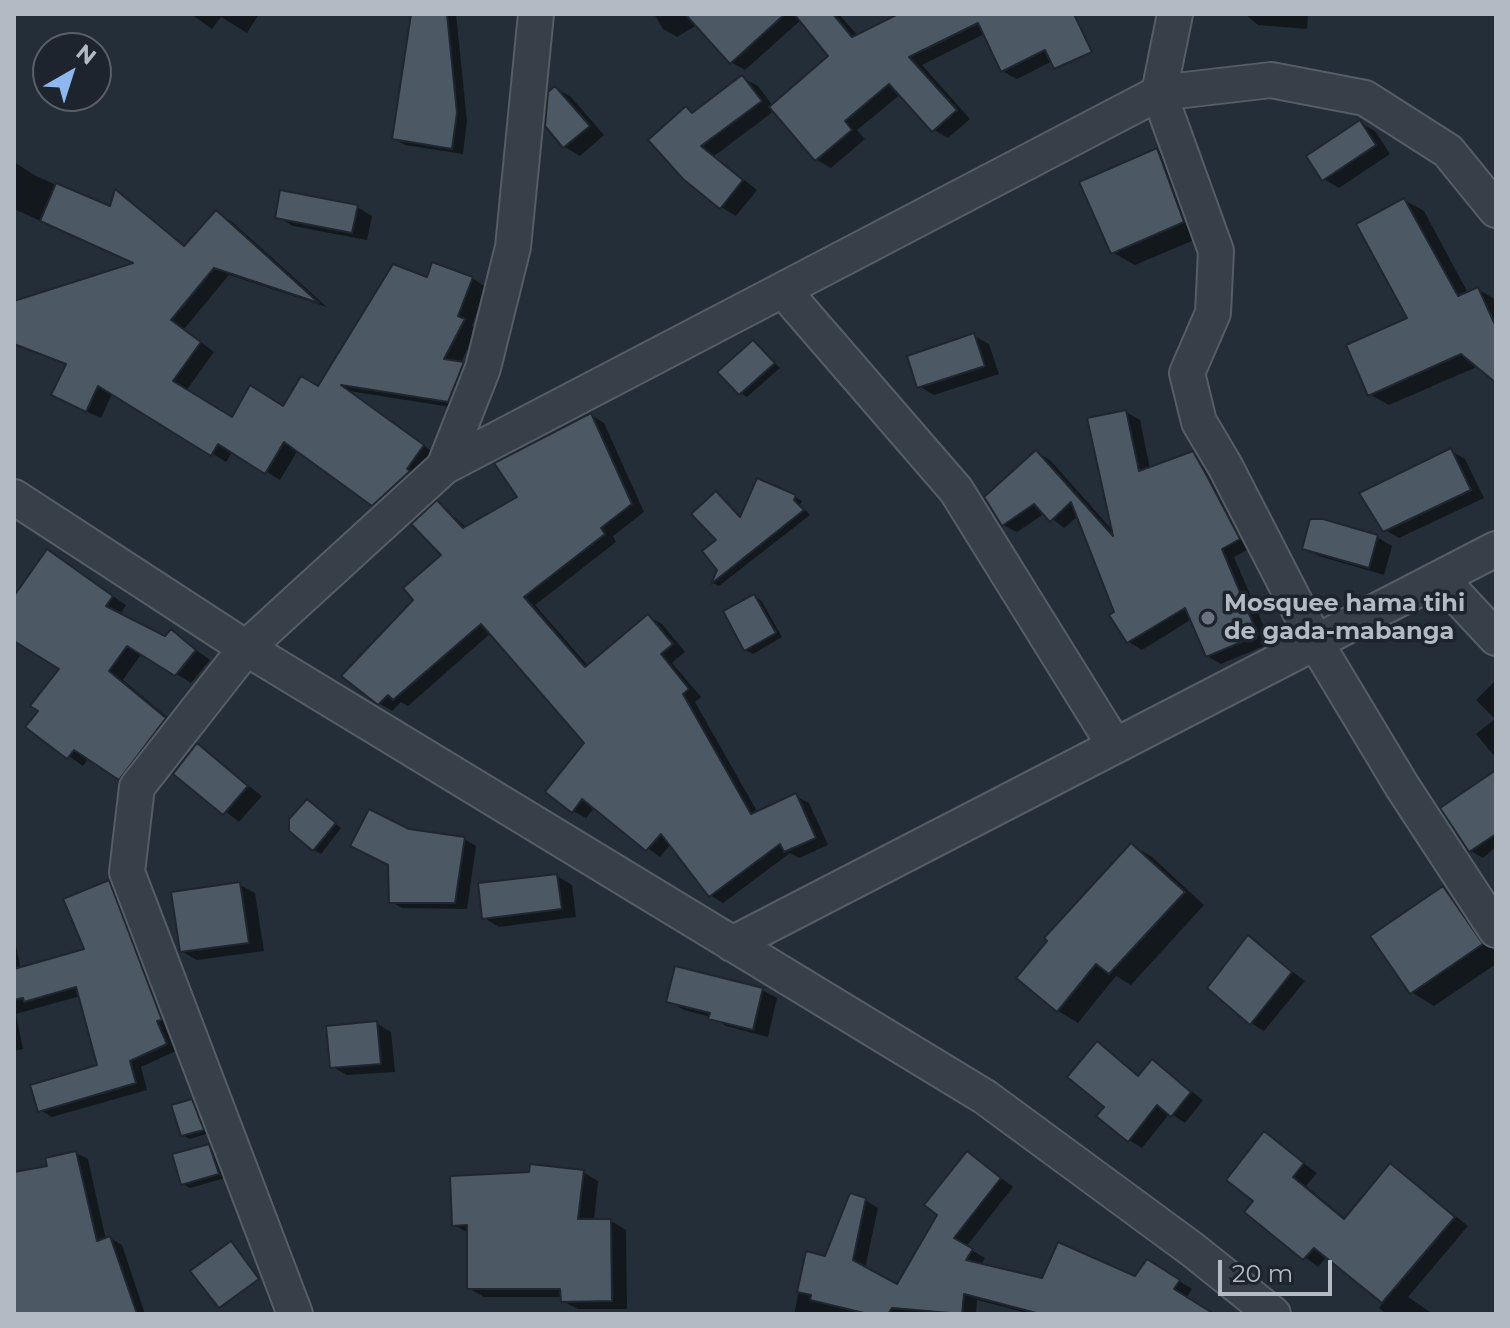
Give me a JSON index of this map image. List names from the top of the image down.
{
  "places": ["Mosquee hama tihi de gada-mabanga"],
  "scale_bar": "20 m",
  "north": "top right"
}
